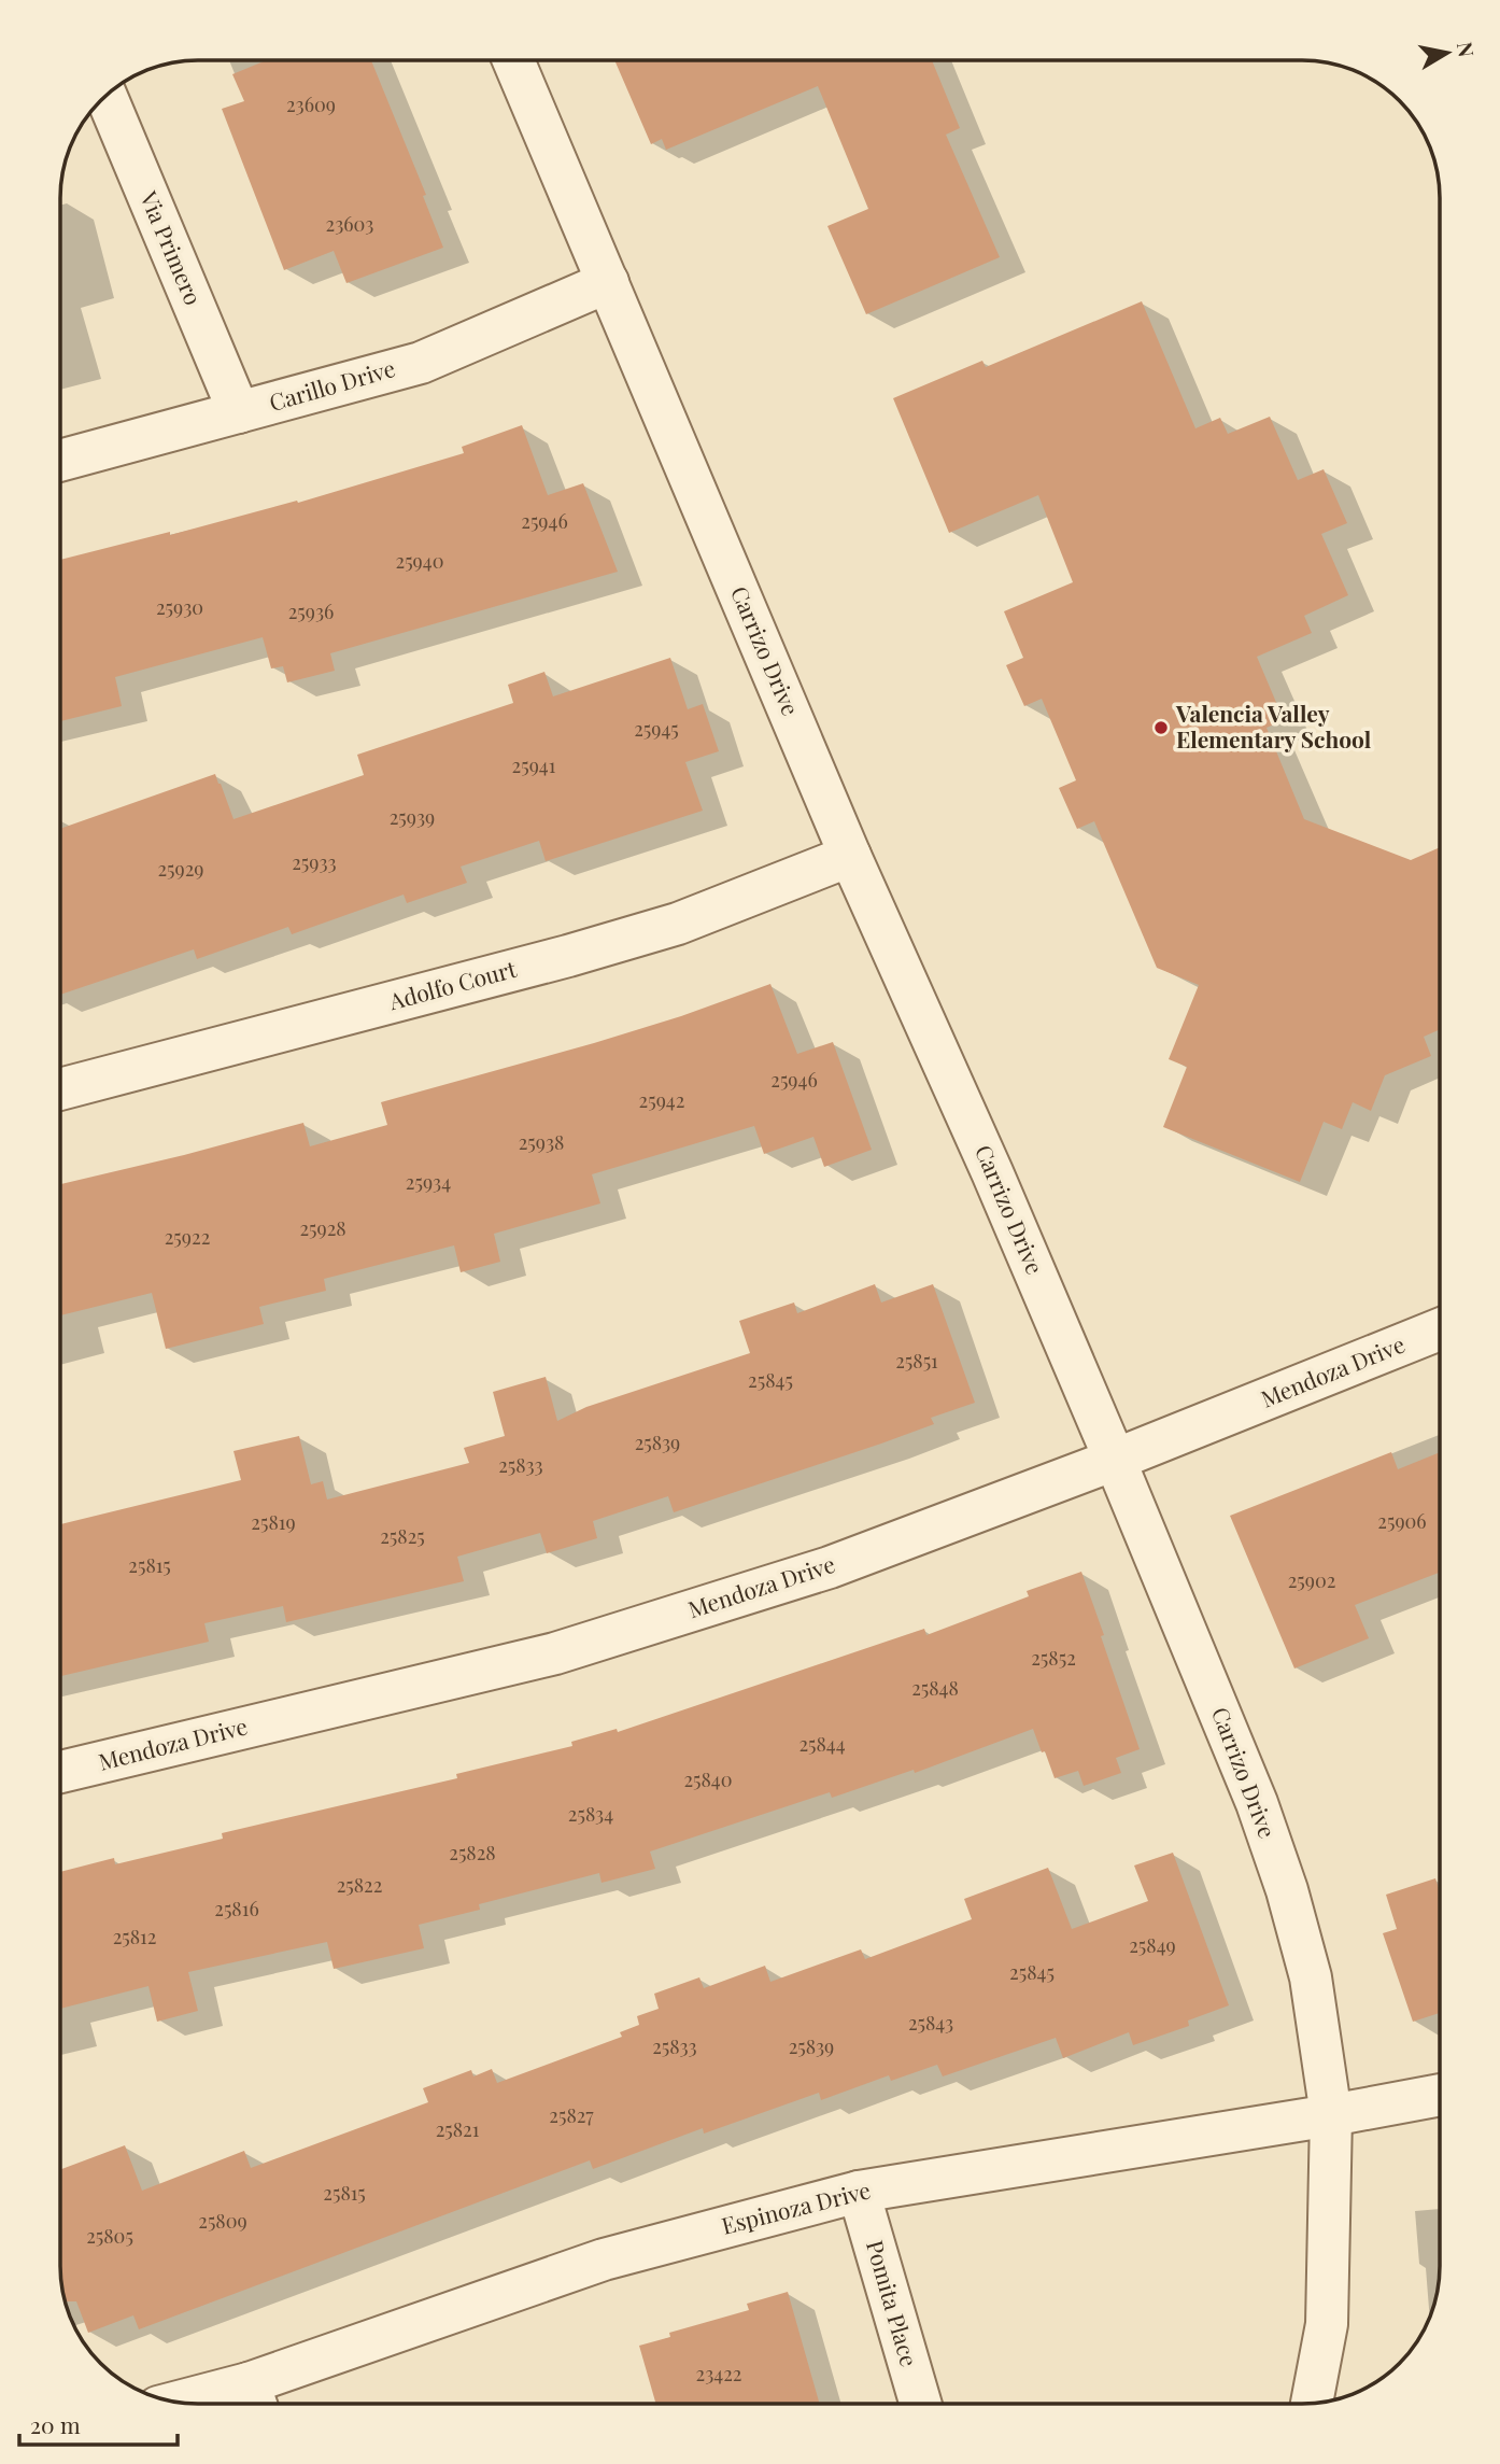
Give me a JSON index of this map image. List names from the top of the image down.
{
  "streets": {
    "street": [
      "Via Primero",
      "Carillo Drive",
      "Carrizo Drive",
      "Adolfo Court",
      "Mendoza Drive",
      "Espinoza Drive",
      "Pomita Place"
    ]
  },
  "crossings": [
    ["Via Primero", "Carillo Drive"],
    ["Carillo Drive", "Carrizo Drive"],
    ["Carrizo Drive", "Adolfo Court"],
    ["Carrizo Drive", "Mendoza Drive"],
    ["Carrizo Drive", "Espinoza Drive"],
    ["Espinoza Drive", "Pomita Place"]
  ],
  "places": ["Valencia Valley Elementary School"],
  "house_numbers": [
    "23609",
    "23603",
    "25946",
    "25940",
    "25930",
    "25936",
    "25945",
    "25941",
    "25939",
    "25933",
    "25929",
    "25946",
    "25942",
    "25938",
    "25934",
    "25928",
    "25922",
    "25851",
    "25845",
    "25839",
    "25833",
    "25906",
    "25819",
    "25825",
    "25815",
    "25902",
    "25852",
    "25848",
    "25844",
    "25840",
    "25834",
    "25828",
    "25822",
    "25816",
    "25812",
    "25849",
    "25845",
    "25843",
    "25833",
    "25839",
    "25827",
    "25821",
    "25815",
    "25809",
    "25805",
    "23422"
  ],
  "scale_bar": "20 m",
  "north": "right"
}
